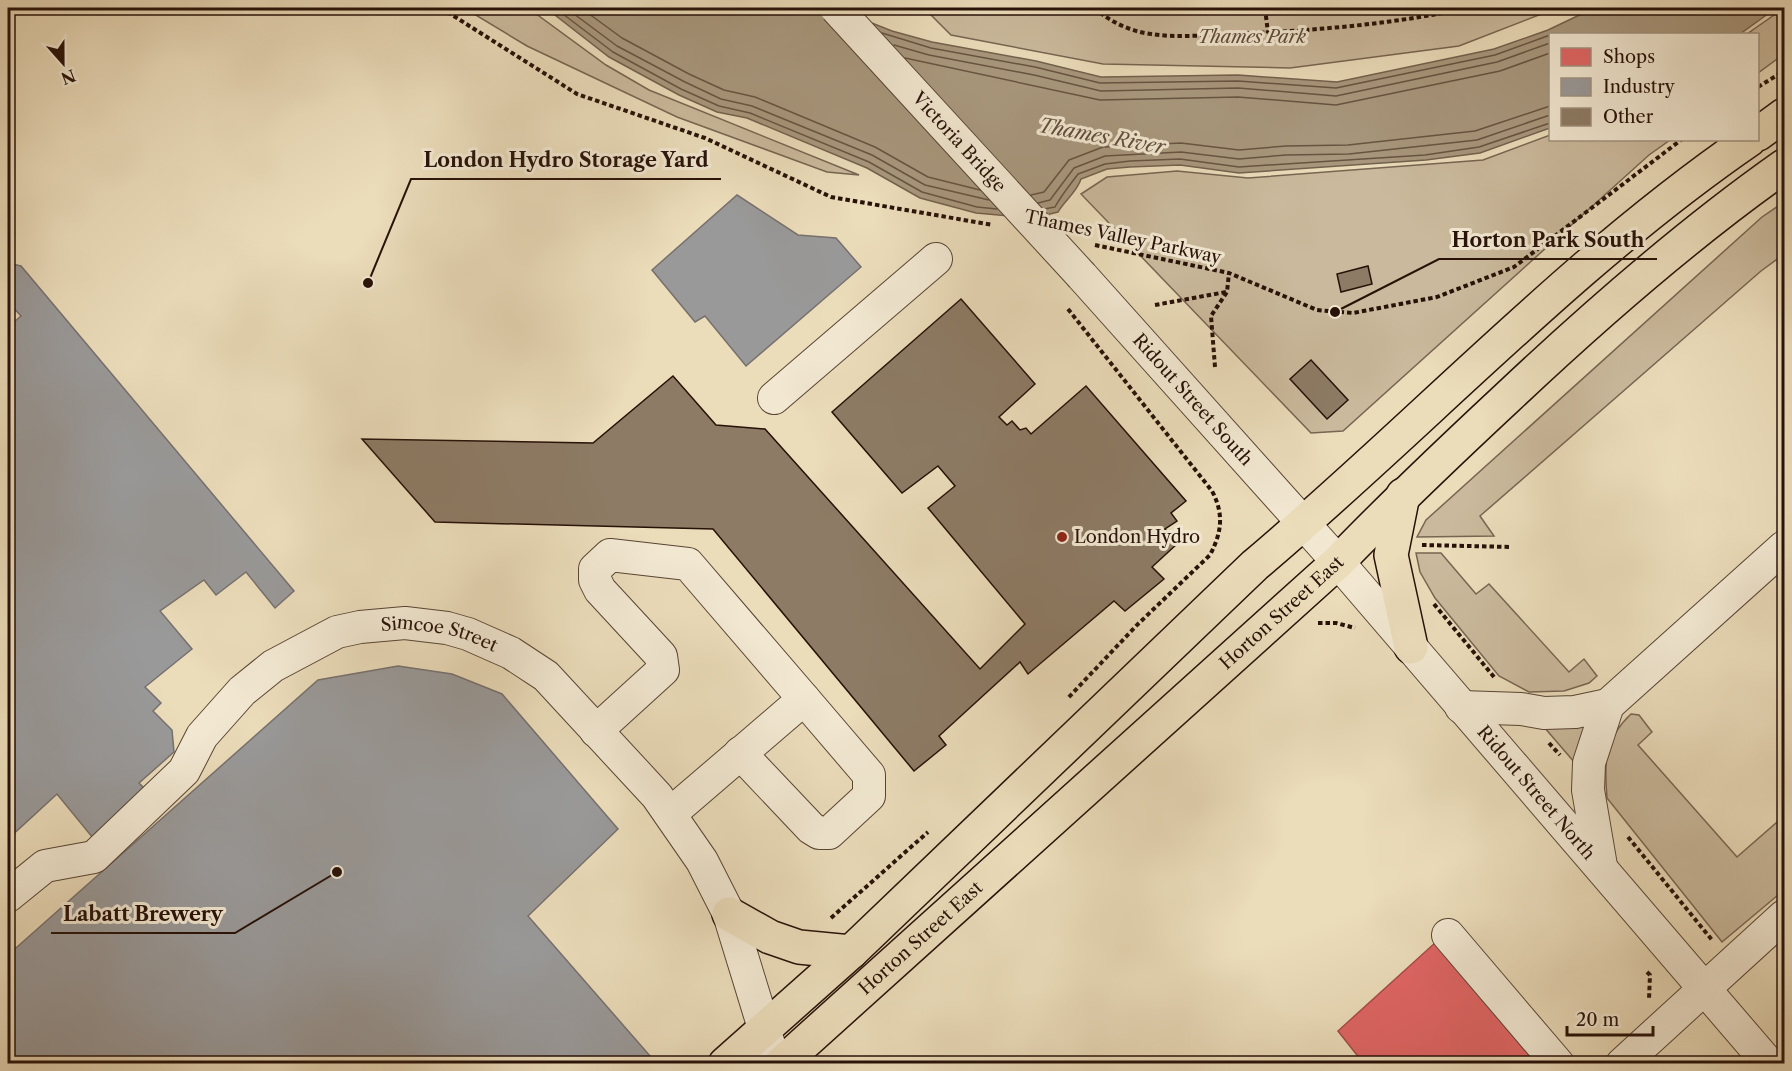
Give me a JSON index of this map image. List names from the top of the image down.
{
  "streets": {
    "main road": ["Horton Street East"],
    "street": [
      "Victoria Bridge",
      "Ridout Street South",
      "Simcoe Street",
      "Ridout Street North"
    ],
    "path": ["Thames Valley Parkway"]
  },
  "crossings": [
    ["Victoria Bridge", "Ridout Street South"],
    ["Ridout Street South", "Horton Street East"],
    ["Ridout Street South", "Ridout Street North"],
    ["Horton Street East", "Simcoe Street"],
    ["Horton Street East", "Ridout Street North"]
  ],
  "water": ["Thames River"],
  "parks": ["Thames Park"],
  "places": [
    "London Hydro Storage Yard",
    "Horton Park South",
    "London Hydro",
    "Labatt Brewery"
  ],
  "legend": ["Shops", "Industry", "Other"],
  "scale_bar": "20 m",
  "north": "bottom"
}
